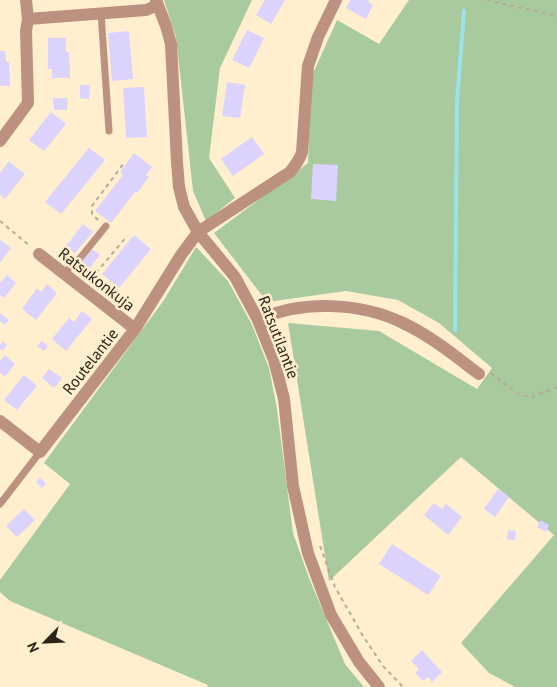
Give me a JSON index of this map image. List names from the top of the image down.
{
  "streets": {
    "street": ["Ratsukonkuja", "Ratsutilantie", "Routelantie"]
  },
  "crossings": [
    ["Ratsukonkuja", "Routelantie"],
    ["Ratsutilantie", "Routelantie"]
  ],
  "north": "bottom left"
}
